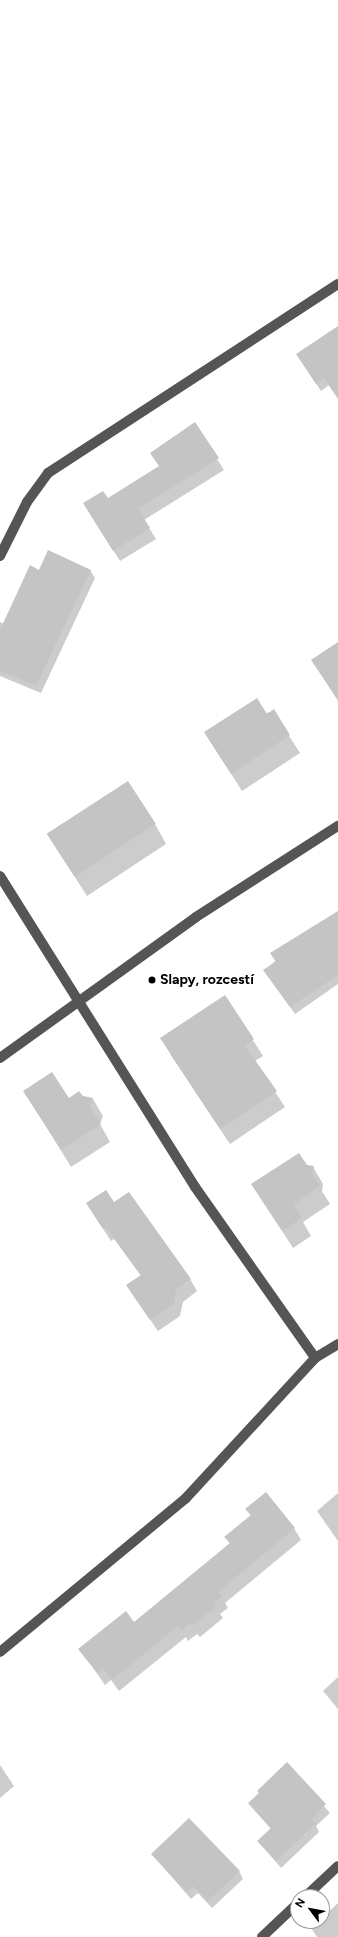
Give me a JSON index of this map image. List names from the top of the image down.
{
  "places": ["Slapy, rozcestí"],
  "north": "top left"
}
